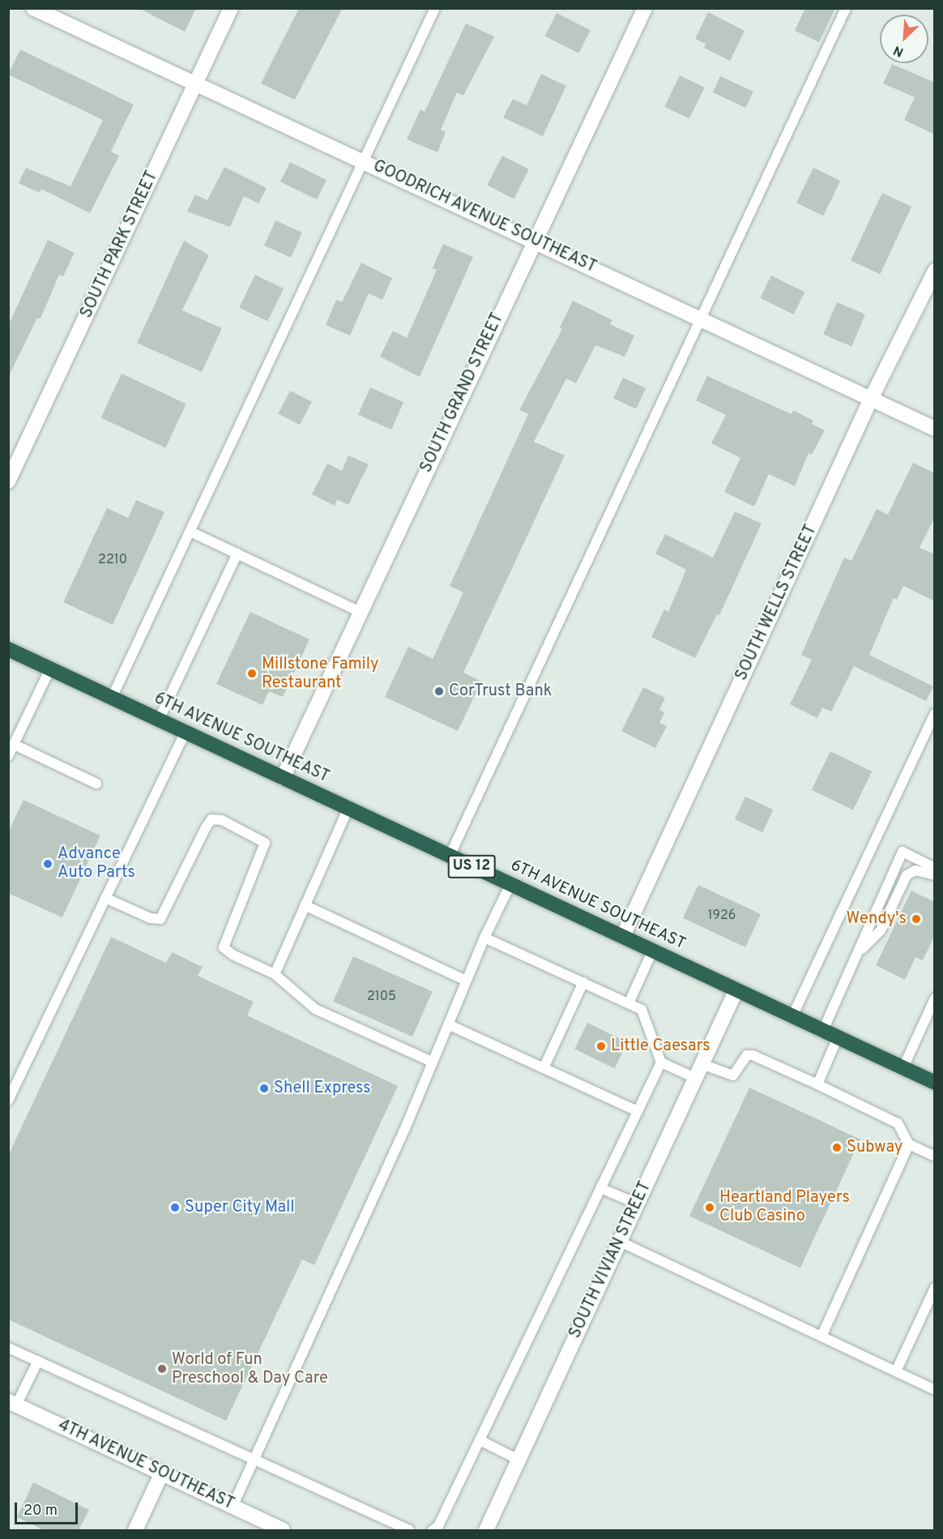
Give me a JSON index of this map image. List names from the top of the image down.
{
  "streets": {
    "highway": ["6TH AVENUE SOUTHEAST", "US 12"],
    "street": [
      "GOODRICH AVENUE SOUTHEAST",
      "SOUTH PARK STREET",
      "SOUTH GRAND STREET",
      "SOUTH WELLS STREET",
      "SOUTH VIVIAN STREET",
      "4TH AVENUE SOUTHEAST"
    ]
  },
  "crossings": [
    ["GOODRICH AVENUE SOUTHEAST", "SOUTH PARK STREET"],
    ["GOODRICH AVENUE SOUTHEAST", "SOUTH GRAND STREET"],
    ["GOODRICH AVENUE SOUTHEAST", "SOUTH WELLS STREET"],
    ["SOUTH GRAND STREET", "6TH AVENUE SOUTHEAST"],
    ["SOUTH WELLS STREET", "6TH AVENUE SOUTHEAST"],
    ["6TH AVENUE SOUTHEAST", "SOUTH VIVIAN STREET"]
  ],
  "places": [
    "Millstone Family Restaurant",
    "CorTrust Bank",
    "Advance Auto Parts",
    "Wendy's",
    "Little Caesars",
    "Shell Express",
    "Subway",
    "Super City Mall",
    "Heartland Players Club Casino",
    "World of Fun Preschool & Day Care"
  ],
  "house_numbers": ["2210", "1926", "2105"],
  "scale_bar": "20 m",
  "north": "bottom left"
}
